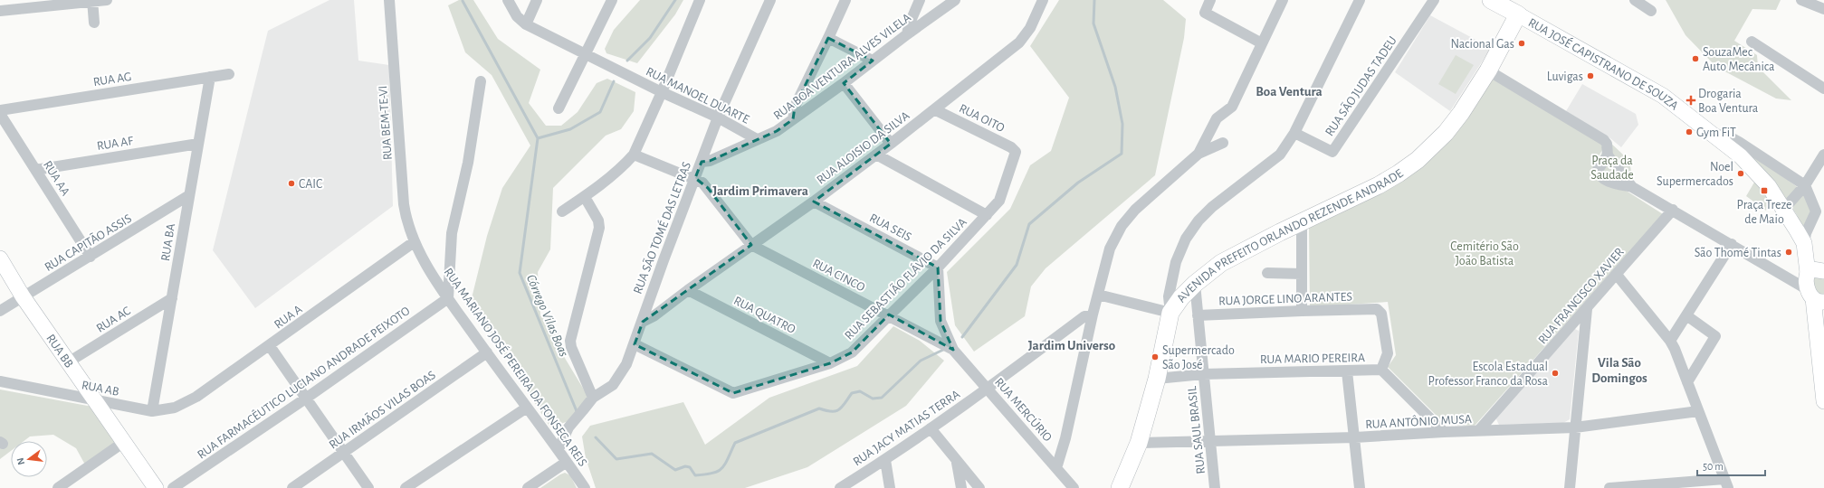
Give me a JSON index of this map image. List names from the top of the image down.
{
  "streets": {
    "main road": ["RUA JOSÉ CAPISTRANO DE SOUZA", "AVENIDA PREFEITO ORLANDO REZENDE ANDRADE"],
    "street": [
      "RUA BOA VENTURA ALVES VILELA",
      "RUA AG",
      "RUA SÃO JUDAS TADEU",
      "RUA MANOEL DUARTE",
      "RUA OITO",
      "RUA BEM-TE-VI",
      "RUA AF",
      "RUA ALOISIO DA SILVA",
      "RUA AA",
      "RUA SEIS",
      "RUA SÃO TOMÉ DAS LETRAS",
      "RUA CAPITÃO ASSIS",
      "RUA BA",
      "RUA CINCO",
      "RUA SEBASTIÃO FLÁVIO DA SILVA",
      "RUA FRANCISCO XAVIER",
      "RUA JORGE LINO ARANTES",
      "RUA QUATRO",
      "RUA A",
      "RUA AC",
      "RUA BB",
      "RUA MARIO PEREIRA",
      "RUA MARIANO JOSÉ PEREIRA DA FONSECA REIS",
      "RUA FARMACÊUTICO LUCIANO ANDRADE PEIXOTO",
      "RUA AB",
      "RUA IRMÃOS VILAS BOAS",
      "RUA MERCÚRIO",
      "RUA ANTÔNIO MUSA",
      "RUA JACY MATIAS TERRA",
      "RUA SAUL BRASIL"
    ]
  },
  "crossings": [
    ["RUA JOSÉ CAPISTRANO DE SOUZA", "AVENIDA PREFEITO ORLANDO REZENDE ANDRADE"],
    ["RUA BOA VENTURA ALVES VILELA", "RUA MANOEL DUARTE"],
    ["RUA BOA VENTURA ALVES VILELA", "RUA SÃO TOMÉ DAS LETRAS"],
    ["RUA AG", "RUA BA"],
    ["RUA MANOEL DUARTE", "RUA SÃO TOMÉ DAS LETRAS"],
    ["RUA OITO", "RUA ALOISIO DA SILVA"],
    ["RUA OITO", "RUA SEBASTIÃO FLÁVIO DA SILVA"],
    ["RUA BEM-TE-VI", "RUA A"],
    ["RUA BEM-TE-VI", "RUA MARIANO JOSÉ PEREIRA DA FONSECA REIS"],
    ["RUA AF", "RUA AA"],
    ["RUA AF", "RUA BA"],
    ["RUA ALOISIO DA SILVA", "RUA SEIS"],
    ["RUA ALOISIO DA SILVA", "RUA SÃO TOMÉ DAS LETRAS"],
    ["RUA ALOISIO DA SILVA", "RUA CINCO"],
    ["RUA ALOISIO DA SILVA", "RUA QUATRO"],
    ["RUA AA", "RUA CAPITÃO ASSIS"],
    ["RUA SEIS", "RUA SEBASTIÃO FLÁVIO DA SILVA"],
    ["RUA SÃO TOMÉ DAS LETRAS", "RUA SEBASTIÃO FLÁVIO DA SILVA"],
    ["RUA SÃO TOMÉ DAS LETRAS", "RUA MARIANO JOSÉ PEREIRA DA FONSECA REIS"],
    ["AVENIDA PREFEITO ORLANDO REZENDE ANDRADE", "RUA MARIO PEREIRA"],
    ["AVENIDA PREFEITO ORLANDO REZENDE ANDRADE", "RUA ANTÔNIO MUSA"],
    ["AVENIDA PREFEITO ORLANDO REZENDE ANDRADE", "RUA SAUL BRASIL"],
    ["RUA CAPITÃO ASSIS", "RUA BA"],
    ["RUA CAPITÃO ASSIS", "RUA BB"],
    ["RUA BA", "RUA AC"],
    ["RUA BA", "RUA AB"],
    ["RUA CINCO", "RUA SEBASTIÃO FLÁVIO DA SILVA"],
    ["RUA CINCO", "RUA MERCÚRIO"],
    ["RUA SEBASTIÃO FLÁVIO DA SILVA", "RUA QUATRO"],
    ["RUA FRANCISCO XAVIER", "RUA ANTÔNIO MUSA"],
    ["RUA JORGE LINO ARANTES", "RUA MARIO PEREIRA"],
    ["RUA JORGE LINO ARANTES", "RUA SAUL BRASIL"],
    ["RUA A", "RUA MARIANO JOSÉ PEREIRA DA FONSECA REIS"],
    ["RUA A", "RUA AB"],
    ["RUA AC", "RUA BB"],
    ["RUA BB", "RUA AB"],
    ["RUA MARIO PEREIRA", "RUA ANTÔNIO MUSA"],
    ["RUA MARIO PEREIRA", "RUA SAUL BRASIL"],
    ["RUA MARIANO JOSÉ PEREIRA DA FONSECA REIS", "RUA FARMACÊUTICO LUCIANO ANDRADE PEIXOTO"],
    ["RUA MARIANO JOSÉ PEREIRA DA FONSECA REIS", "RUA IRMÃOS VILAS BOAS"],
    ["RUA MERCÚRIO", "RUA JACY MATIAS TERRA"],
    ["RUA ANTÔNIO MUSA", "RUA SAUL BRASIL"]
  ],
  "districts": [
    "Boa Ventura",
    "Jardim Primavera",
    "Jardim Universo",
    "Vila São Domingos"
  ],
  "water": ["Córrego Vilas Boas"],
  "parks": ["Praça da Saudade", "Cemitério São João Batista"],
  "places": {
    "other": [
      "Nacional Gas",
      "SouzaMec Auto Mecânica",
      "Luvigas",
      "Gym FiT",
      "Noel Supermercados",
      "CAIC",
      "São Thomé Tintas",
      "Supermercado São José",
      "Escola Estadual Professor Franco da Rosa"
    ],
    "health": ["Drogaria Boa Ventura"],
    "transit": ["Praça Treze de Maio"]
  },
  "scale_bar": "50 m",
  "north": "left"
}
